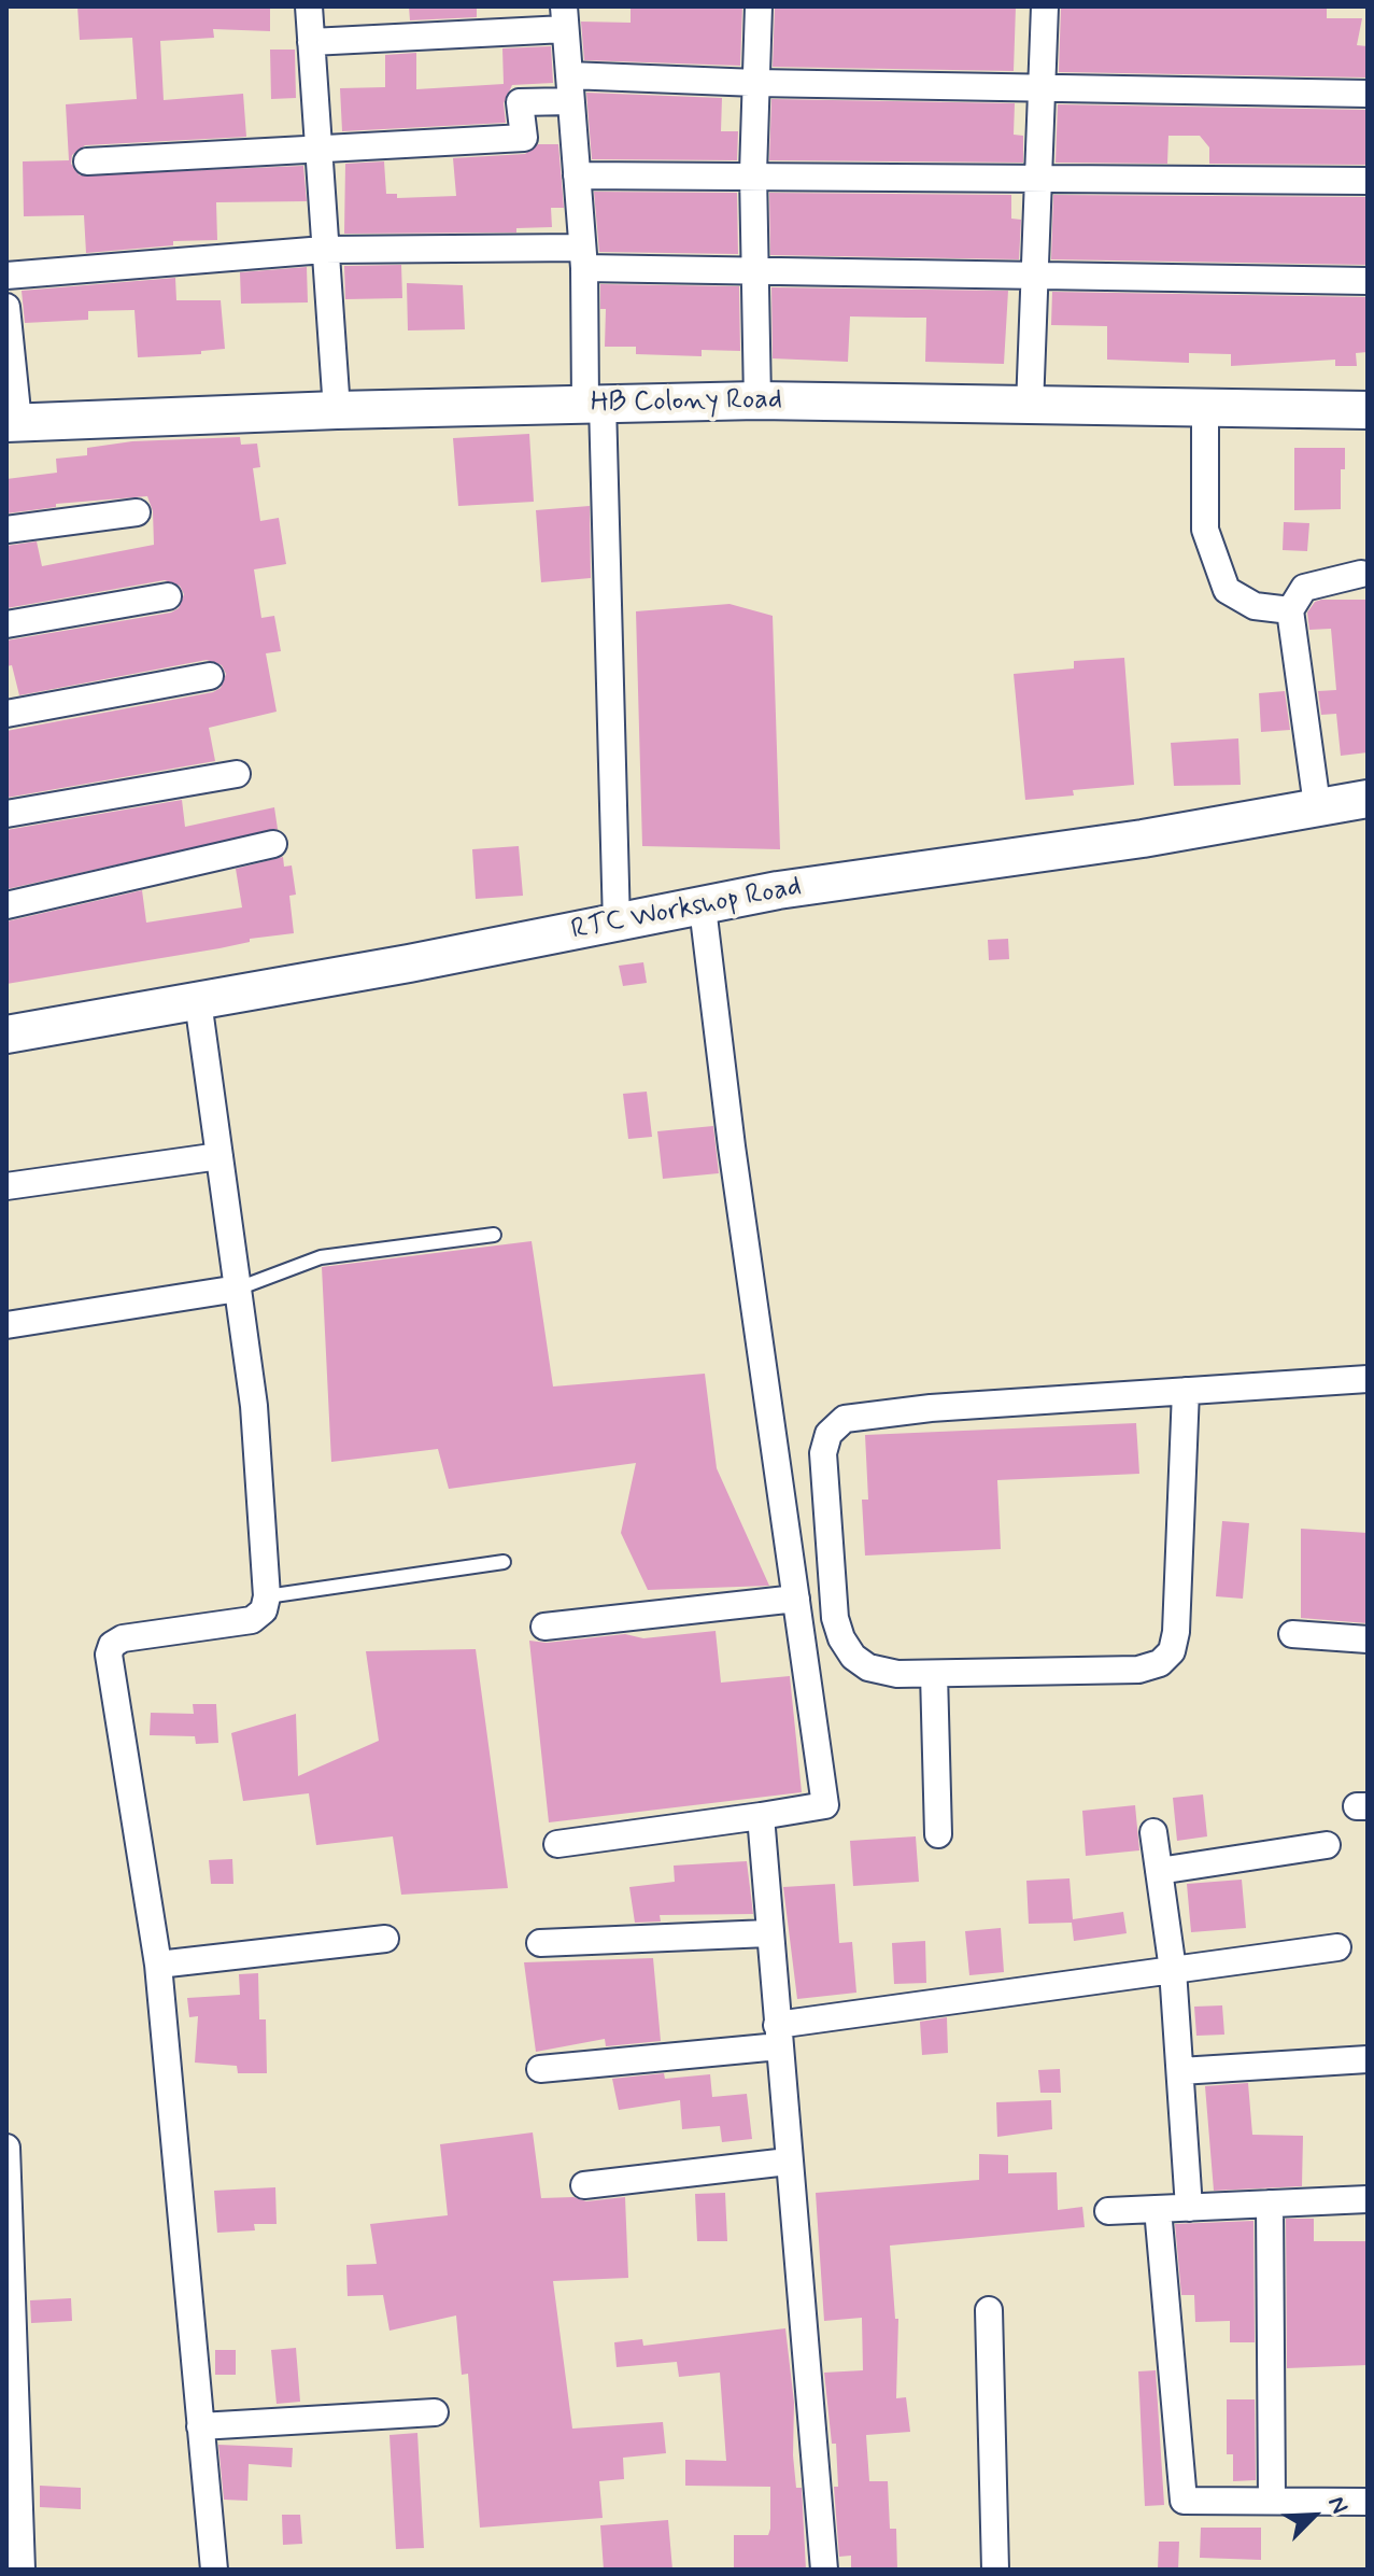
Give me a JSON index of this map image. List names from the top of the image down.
{
  "streets": {
    "street": ["HB Colony Road", "RTC Workshop Road"]
  },
  "north": "top right"
}
